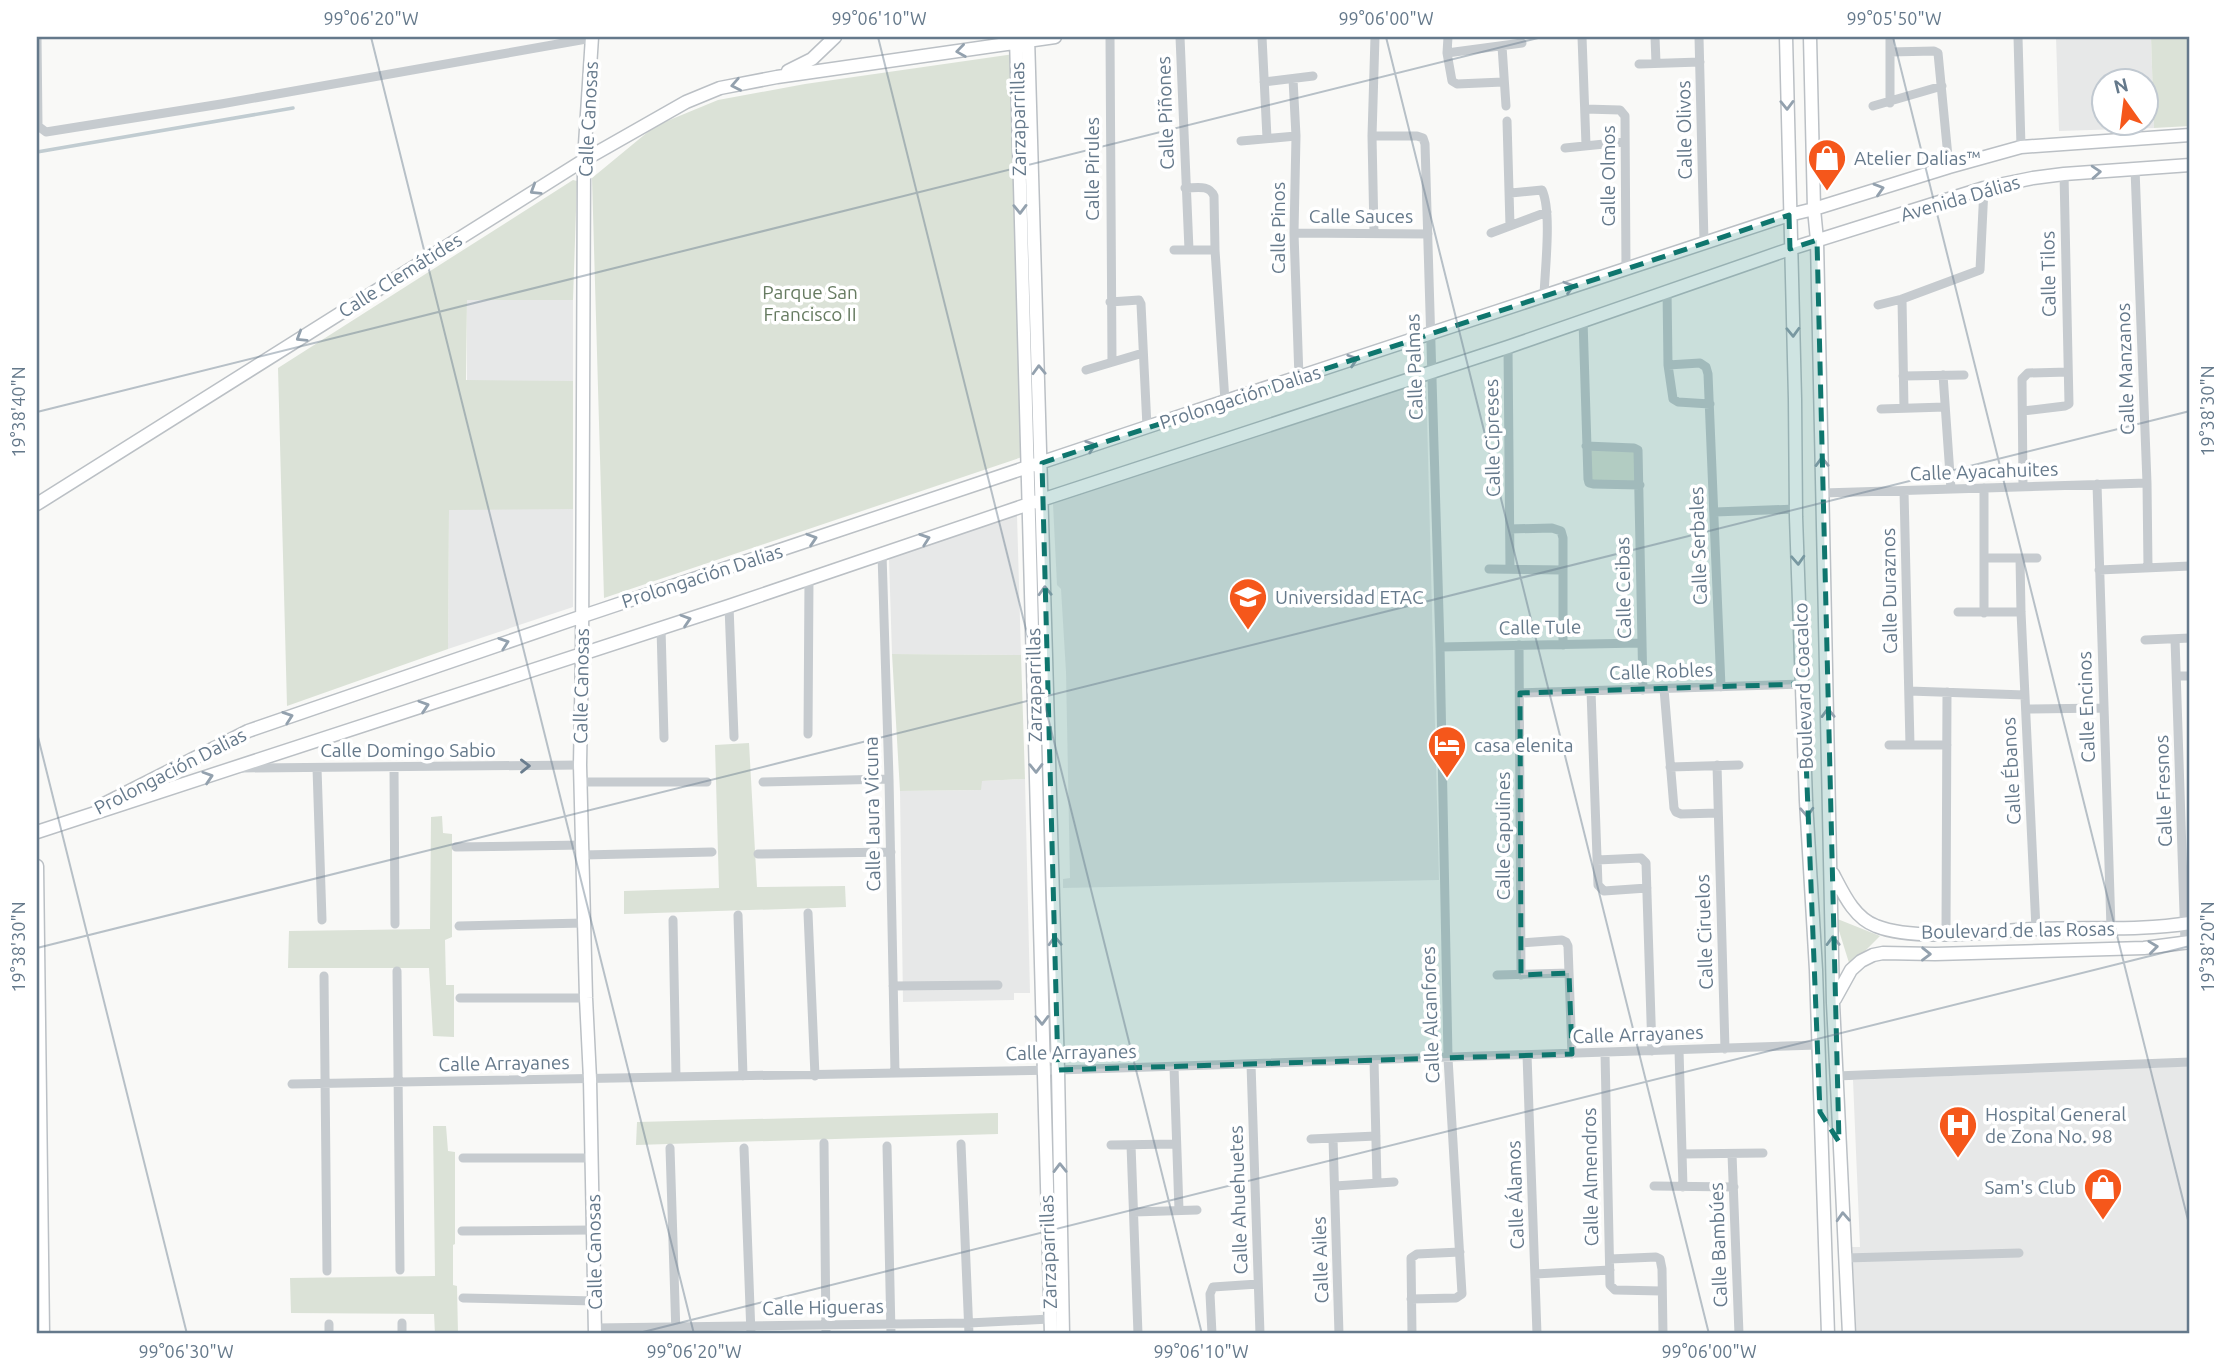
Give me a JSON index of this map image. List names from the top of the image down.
{
  "streets": {
    "main road": [
      "Calle Canosas",
      "Zarzaparrillas",
      "Avenida Dálias",
      "Calle Clemátides",
      "Prolongación Dalias",
      "Boulevard Coacalco",
      "Boulevard de las Rosas"
    ],
    "street": [
      "Calle Piñones",
      "Calle Olivos",
      "Calle Pirules",
      "Calle Olmos",
      "Calle Sauces",
      "Calle Pinos",
      "Calle Tilos",
      "Calle Palmas",
      "Calle Manzanos",
      "Calle Cipreses",
      "Calle Ayacahuites",
      "Calle Serbales",
      "Calle Ceibas",
      "Calle Duraznos",
      "Calle Tule",
      "Calle Robles",
      "Calle Encinos",
      "Calle Domingo Sabio",
      "Calle Ébanos",
      "Calle Fresnos",
      "Calle Laura Vicuna",
      "Calle Capulines",
      "Calle Ciruelos",
      "Calle Alcanfores",
      "Calle Arrayanes",
      "Calle Almendros",
      "Calle Álamos",
      "Calle Ahuehuetes",
      "Calle Bambúes",
      "Calle Ailes",
      "Calle Higueras"
    ]
  },
  "crossings": [
    ["Calle Piñones", "Prolongación Dalias"],
    ["Calle Canosas", "Calle Clemátides"],
    ["Calle Canosas", "Prolongación Dalias"],
    ["Calle Canosas", "Calle Domingo Sabio"],
    ["Calle Canosas", "Calle Arrayanes"],
    ["Calle Canosas", "Calle Higueras"],
    ["Zarzaparrillas", "Calle Clemátides"],
    ["Zarzaparrillas", "Prolongación Dalias"],
    ["Zarzaparrillas", "Calle Arrayanes"],
    ["Zarzaparrillas", "Calle Higueras"],
    ["Calle Olivos", "Prolongación Dalias"],
    ["Calle Olmos", "Prolongación Dalias"],
    ["Avenida Dálias", "Calle Tilos"],
    ["Avenida Dálias", "Calle Manzanos"],
    ["Avenida Dálias", "Prolongación Dalias"],
    ["Avenida Dálias", "Boulevard Coacalco"],
    ["Calle Sauces", "Calle Pinos"],
    ["Calle Sauces", "Calle Palmas"],
    ["Calle Pinos", "Prolongación Dalias"],
    ["Calle Palmas", "Prolongación Dalias"],
    ["Calle Palmas", "Calle Tule"],
    ["Calle Palmas", "Calle Alcanfores"],
    ["Calle Manzanos", "Calle Ayacahuites"],
    ["Prolongación Dalias", "Calle Cipreses"],
    ["Prolongación Dalias", "Boulevard Coacalco"],
    ["Prolongación Dalias", "Calle Domingo Sabio"],
    ["Prolongación Dalias", "Calle Laura Vicuna"],
    ["Calle Ayacahuites", "Calle Duraznos"],
    ["Calle Ayacahuites", "Boulevard Coacalco"],
    ["Calle Ayacahuites", "Calle Encinos"],
    ["Calle Serbales", "Calle Robles"],
    ["Calle Ceibas", "Calle Tule"],
    ["Calle Ceibas", "Calle Robles"],
    ["Calle Tule", "Calle Capulines"],
    ["Calle Tule", "Calle Alcanfores"],
    ["Calle Robles", "Boulevard Coacalco"],
    ["Calle Robles", "Calle Capulines"],
    ["Boulevard Coacalco", "Boulevard de las Rosas"],
    ["Boulevard Coacalco", "Calle Arrayanes"],
    ["Calle Encinos", "Boulevard de las Rosas"],
    ["Calle Ébanos", "Boulevard de las Rosas"],
    ["Calle Fresnos", "Boulevard de las Rosas"],
    ["Calle Laura Vicuna", "Calle Arrayanes"],
    ["Calle Ciruelos", "Calle Arrayanes"],
    ["Calle Alcanfores", "Calle Arrayanes"],
    ["Calle Arrayanes", "Calle Almendros"],
    ["Calle Arrayanes", "Calle Álamos"],
    ["Calle Arrayanes", "Calle Ahuehuetes"]
  ],
  "one_way": ["Calle Clemátides", "Prolongación Dalias", "Calle Domingo Sabio"],
  "parks": ["Parque San Francisco II"],
  "places": {
    "shop": ["Atelier Dalias™", "Sam's Club"],
    "school or university": ["Universidad ETAC"],
    "hotel": ["casa elenita"],
    "hospital": ["Hospital General de Zona No. 98"]
  },
  "north": "top",
  "coordinates": [
    "99°06'20\"W",
    "99°06'10\"W",
    "99°06'00\"W",
    "99°05'50\"W",
    "19°38'30\"N",
    "19°38'40\"N",
    "19°38'20\"N",
    "99°06'30\"W"
  ]
}
